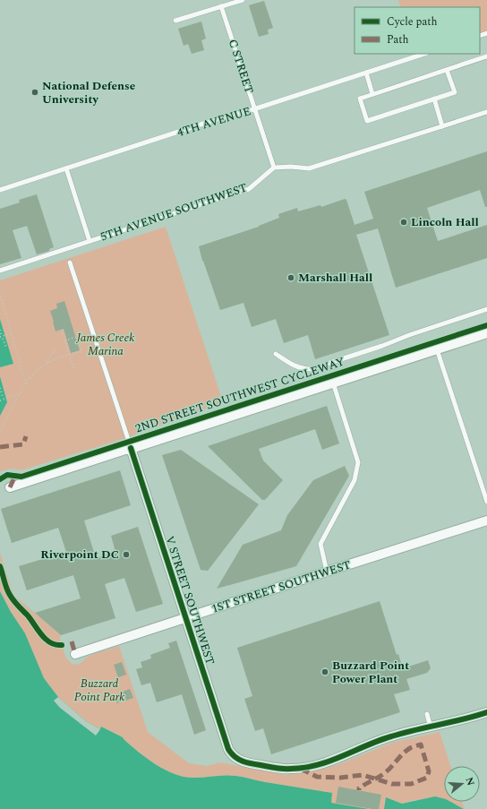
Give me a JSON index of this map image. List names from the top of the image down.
{
  "streets": {
    "street": ["1ST STREET SOUTHWEST", "V STREET SOUTHWEST"],
    "lane": ["C STREET", "4TH AVENUE", "5TH AVENUE SOUTHWEST"],
    "cycle path": ["2ND STREET SOUTHWEST CYCLEWAY"]
  },
  "crossings": [
    ["C STREET", "4TH AVENUE"],
    ["C STREET", "5TH AVENUE SOUTHWEST"],
    ["1ST STREET SOUTHWEST", "V STREET SOUTHWEST"]
  ],
  "parks": ["James Creek Marina", "Buzzard Point Park"],
  "places": [
    "National Defense University",
    "Lincoln Hall",
    "Marshall Hall",
    "Riverpoint DC",
    "Buzzard Point Power Plant"
  ],
  "legend": ["Cycle path", "Path"],
  "north": "right"
}
